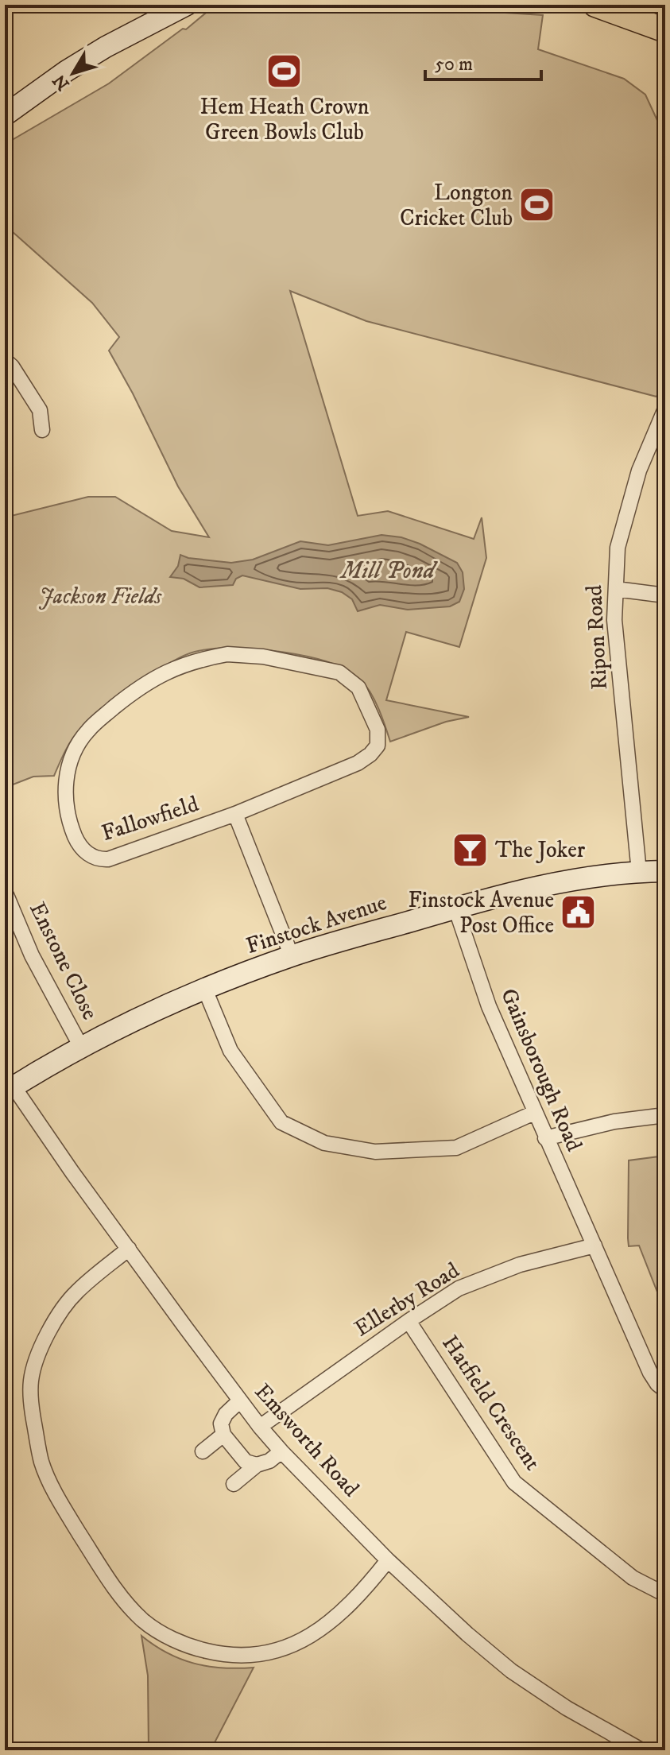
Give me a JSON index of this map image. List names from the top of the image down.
{
  "streets": {
    "street": [
      "Ripon Road",
      "Fallowfield",
      "Finstock Avenue",
      "Enstone Close",
      "Gainsborough Road",
      "Ellerby Road",
      "Hatfield Crescent",
      "Emsworth Road"
    ]
  },
  "crossings": [
    ["Ripon Road", "Finstock Avenue"],
    ["Finstock Avenue", "Enstone Close"],
    ["Finstock Avenue", "Gainsborough Road"],
    ["Finstock Avenue", "Emsworth Road"],
    ["Gainsborough Road", "Ellerby Road"],
    ["Ellerby Road", "Hatfield Crescent"],
    ["Ellerby Road", "Emsworth Road"]
  ],
  "water": ["Mill Pond"],
  "parks": ["Jackson Fields"],
  "places": {
    "sports": ["Hem Heath Crown Green Bowls Club", "Longton Cricket Club"],
    "bar": ["The Joker"],
    "public building": ["Finstock Avenue Post Office"]
  },
  "scale_bar": "50 m",
  "north": "bottom left"
}
